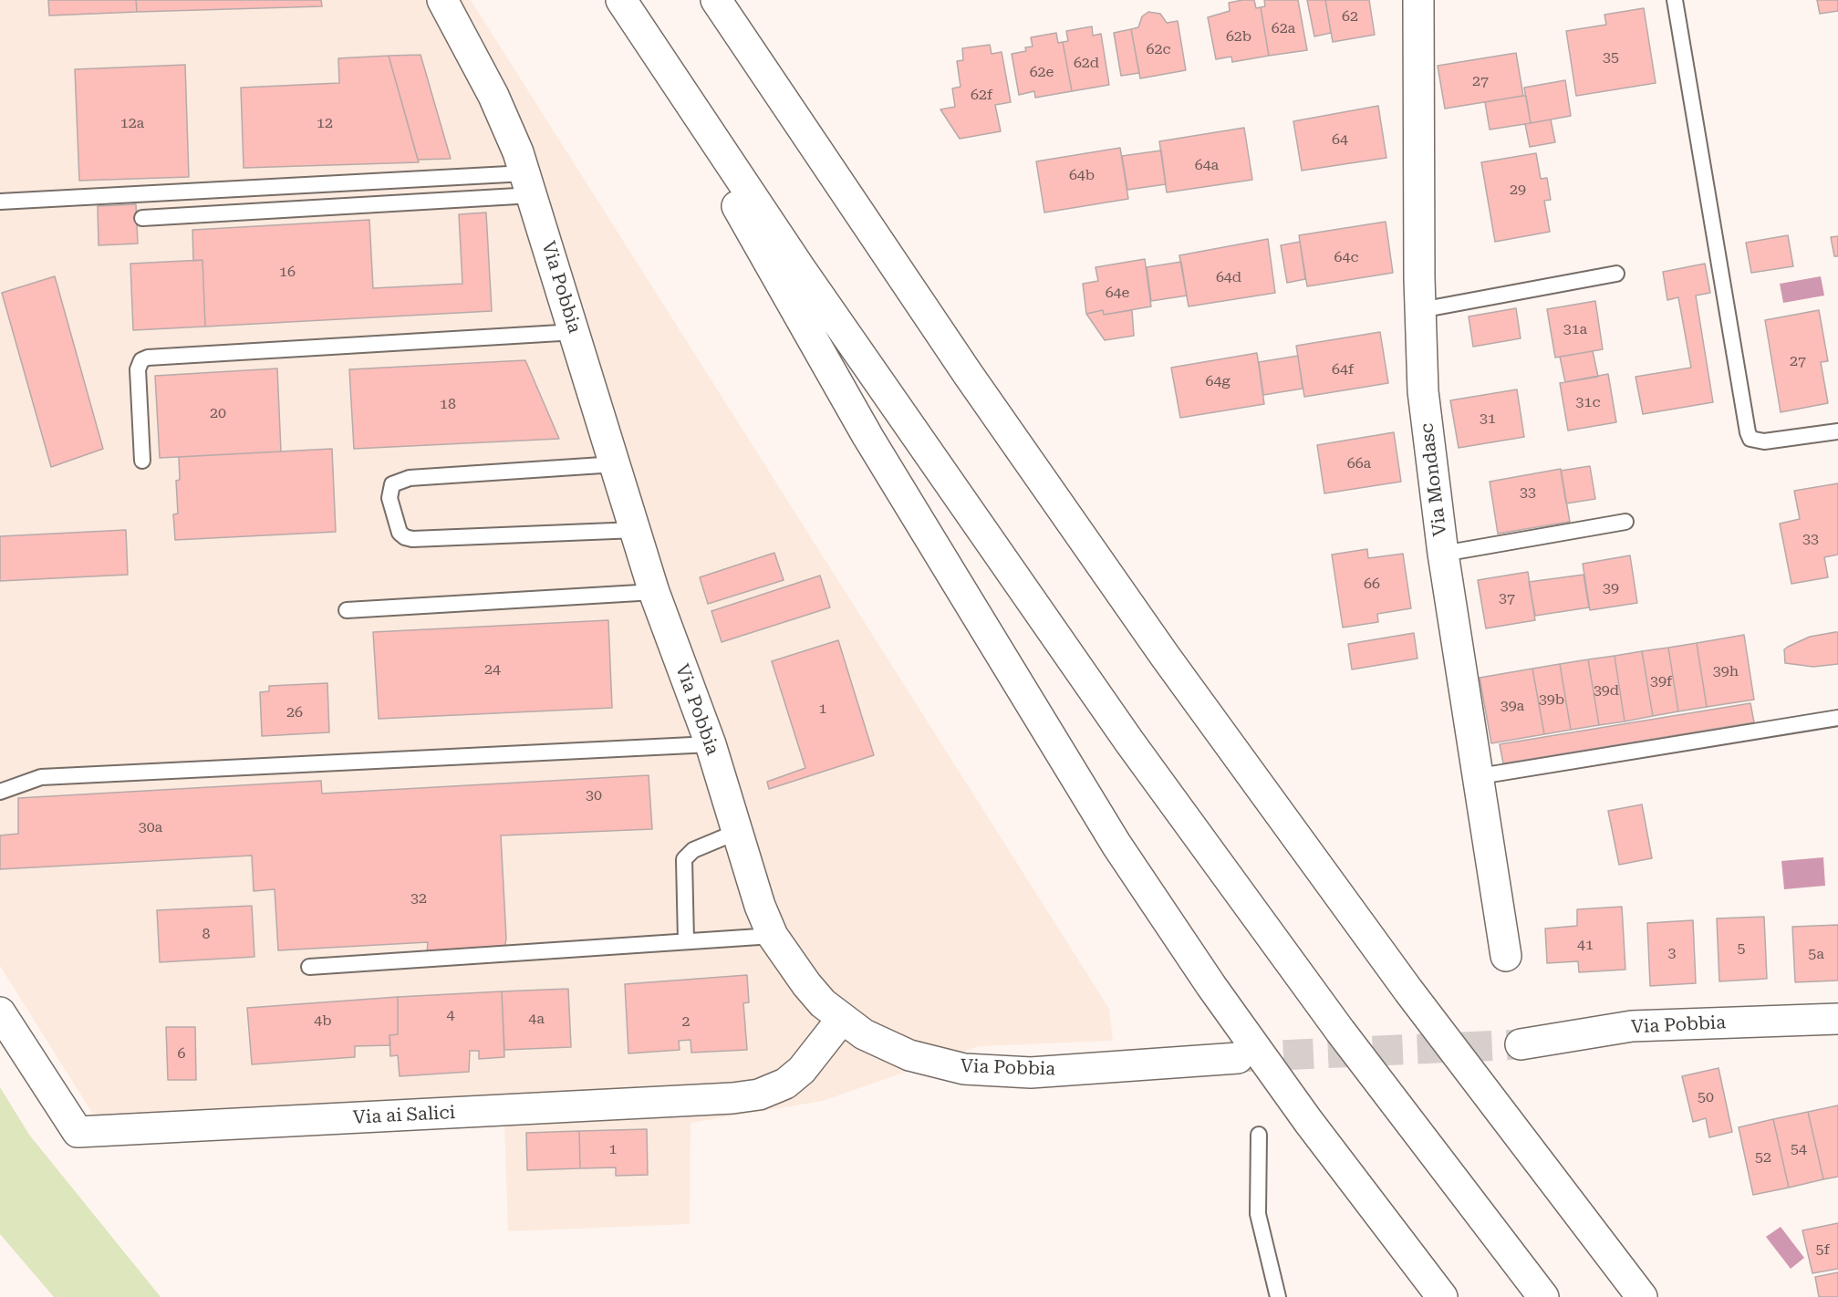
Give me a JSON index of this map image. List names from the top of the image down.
{
  "streets": {
    "main road": ["Via Pobbia", "Via Mondasc", "Via ai Salici"]
  },
  "crossings": [
    ["Via Pobbia", "Via ai Salici"]
  ],
  "house_numbers": [
    "62",
    "62a",
    "62b",
    "62c",
    "35",
    "62d",
    "62e",
    "27",
    "62f",
    "12a",
    "12",
    "64",
    "64a",
    "64b",
    "29",
    "64c",
    "16",
    "64d",
    "64e",
    "31a",
    "27",
    "64f",
    "64g",
    "31c",
    "18",
    "20",
    "31",
    "66a",
    "33",
    "33",
    "66",
    "39",
    "37",
    "24",
    "39h",
    "39f",
    "39d",
    "39b",
    "39a",
    "1",
    "26",
    "30",
    "30a",
    "32",
    "8",
    "41",
    "5",
    "3",
    "5a",
    "4",
    "4a",
    "4b",
    "2",
    "6",
    "50",
    "1",
    "54",
    "52",
    "5f"
  ]
}
